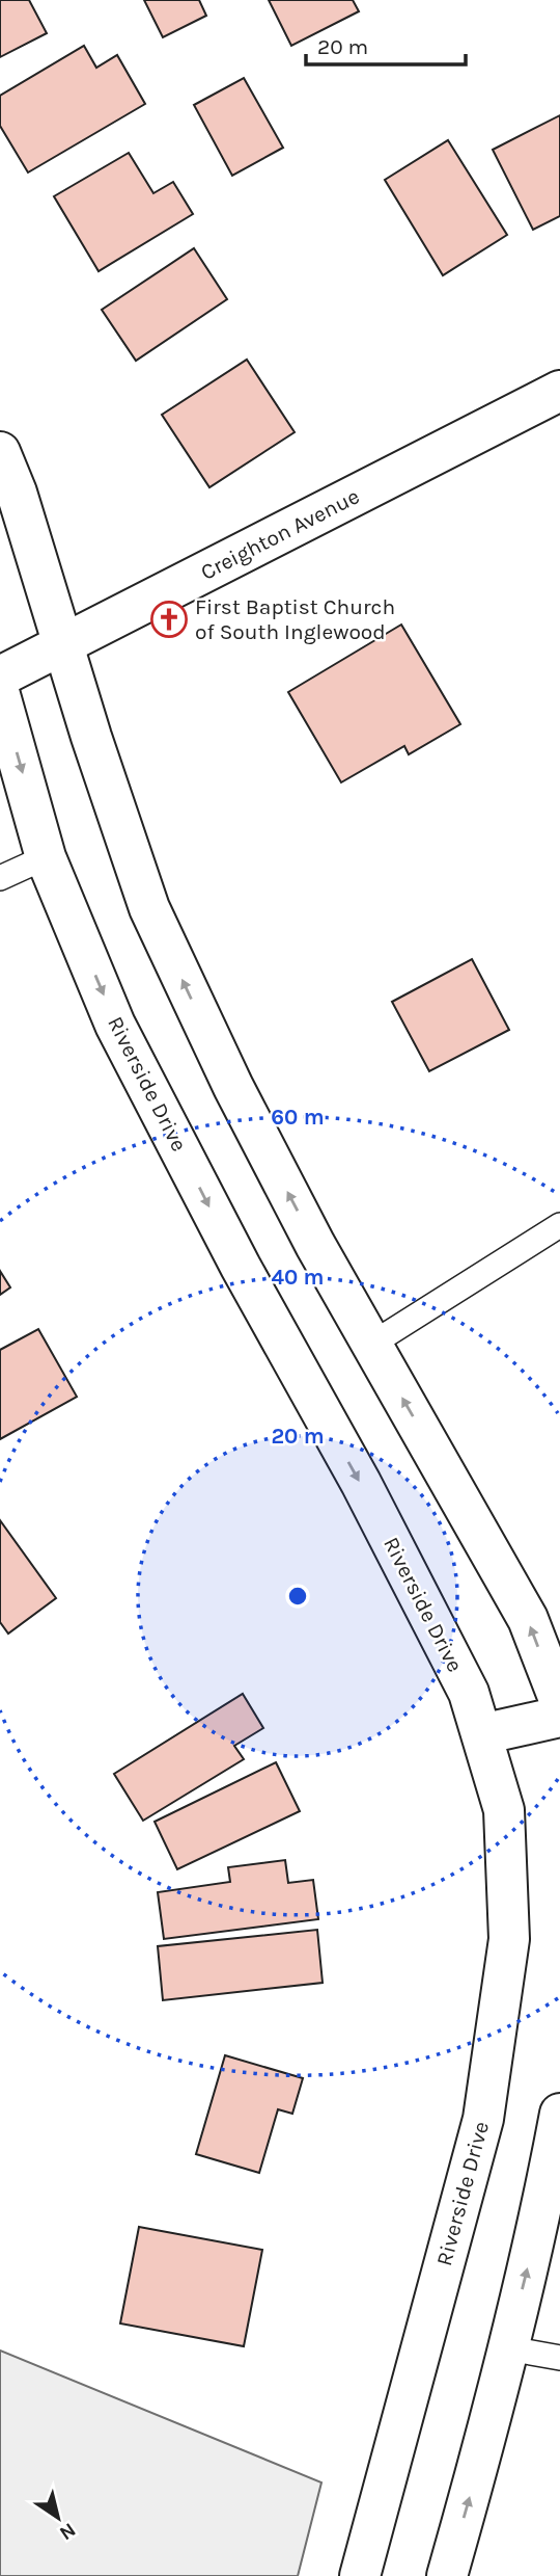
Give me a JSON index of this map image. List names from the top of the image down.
{
  "streets": {
    "street": ["Creighton Avenue", "Riverside Drive"]
  },
  "places": {
    "church": ["First Baptist Church of South Inglewood"]
  },
  "scale_bar": "20 m",
  "north": "bottom right",
  "rings": ["60 m", "40 m", "20 m"]
}
